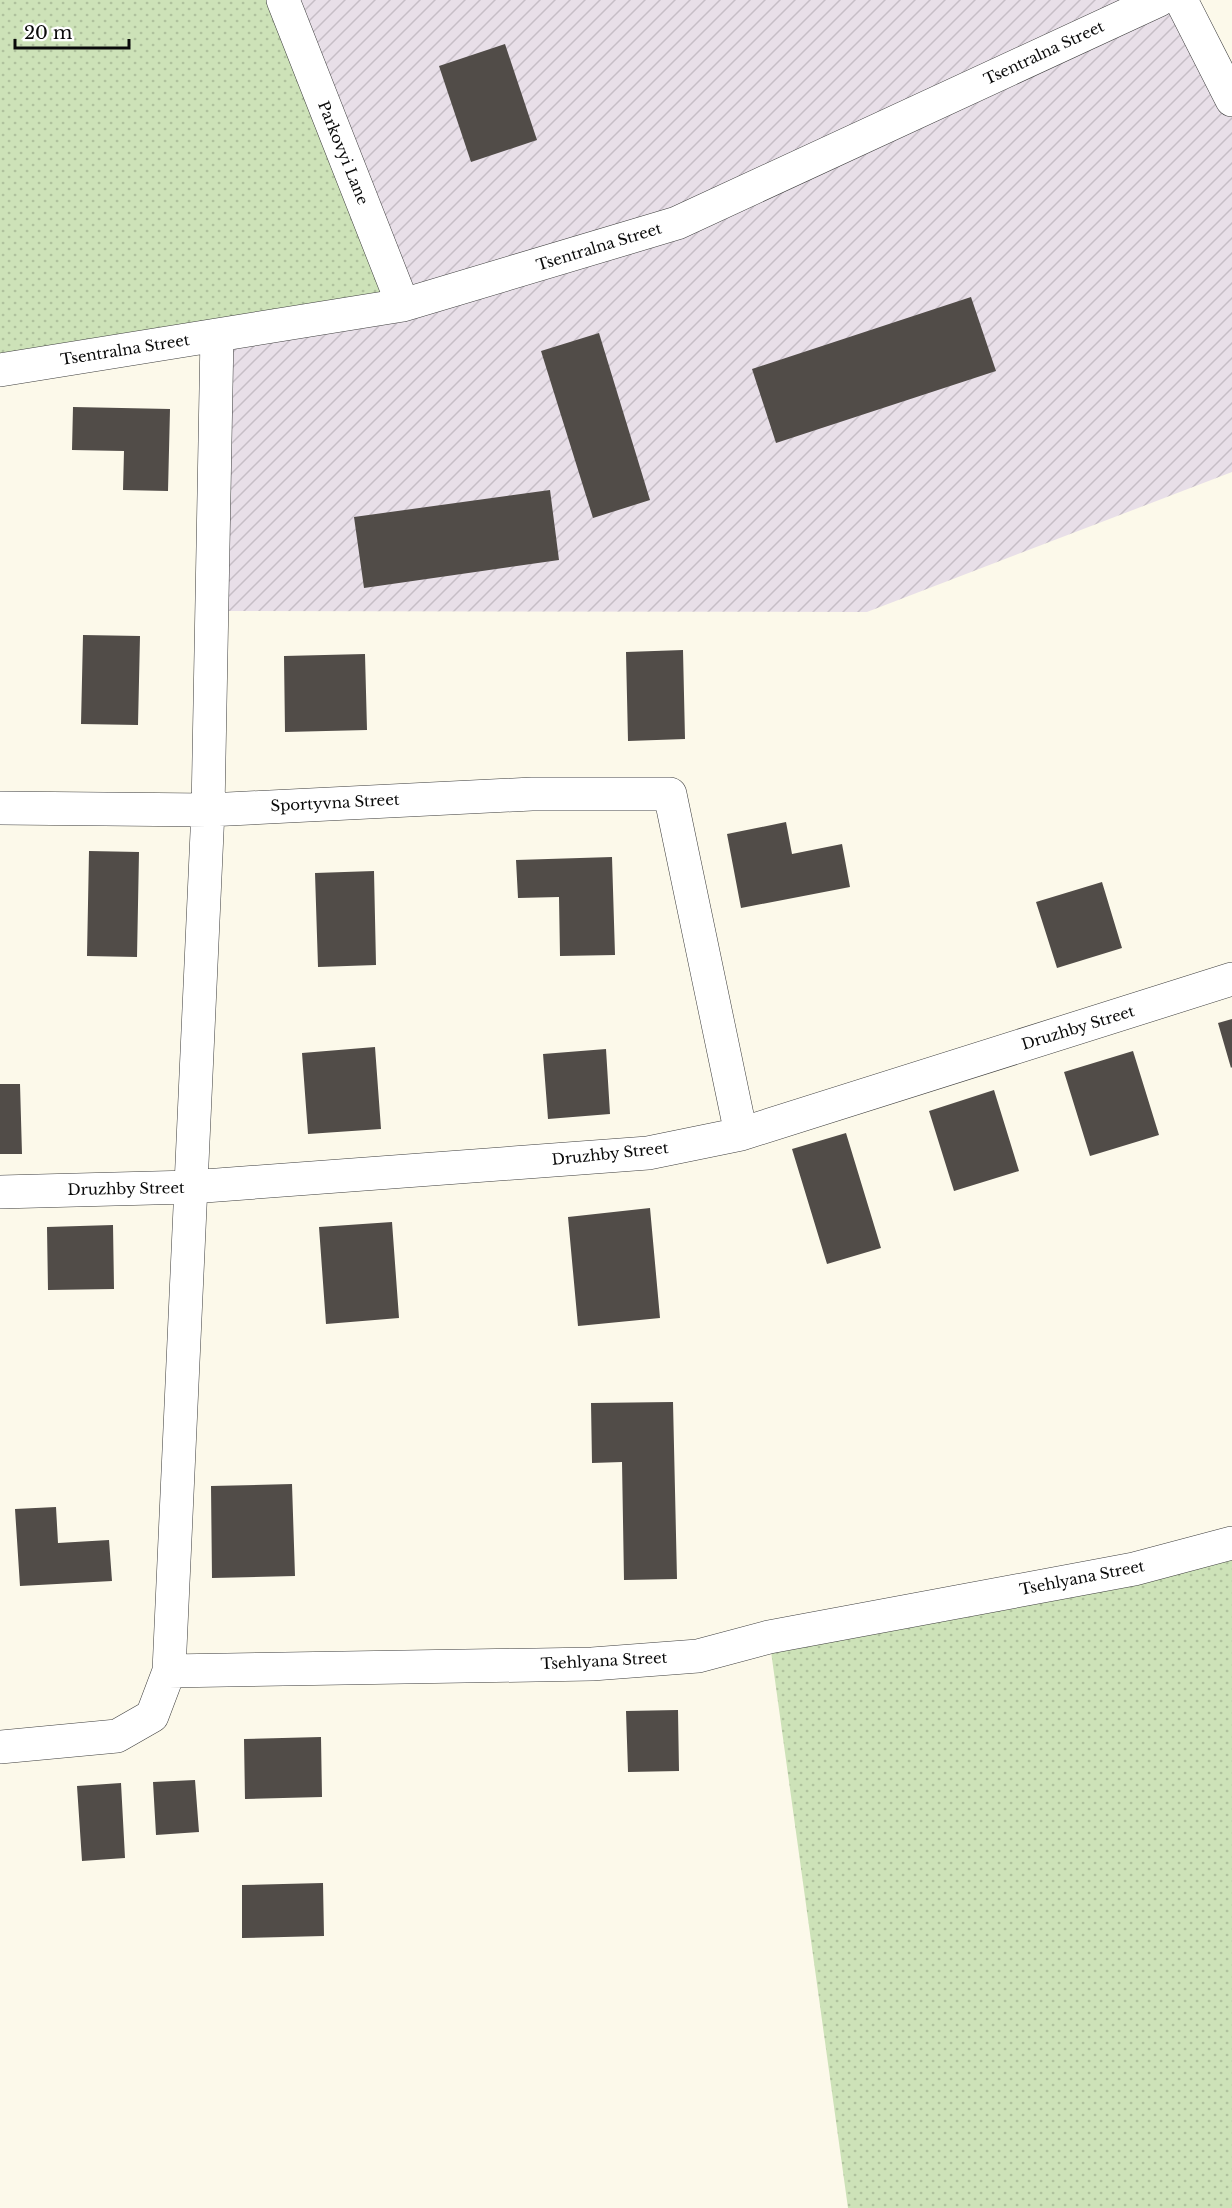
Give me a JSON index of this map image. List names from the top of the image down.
{
  "streets": {
    "street": [
      "Tsentralna Street",
      "Parkovyi Lane",
      "Sportyvna Street",
      "Druzhby Street",
      "Tsehlyana Street"
    ]
  },
  "crossings": [
    ["Tsentralna Street", "Parkovyi Lane"],
    ["Sportyvna Street", "Druzhby Street"]
  ],
  "scale_bar": "20 m"
}
